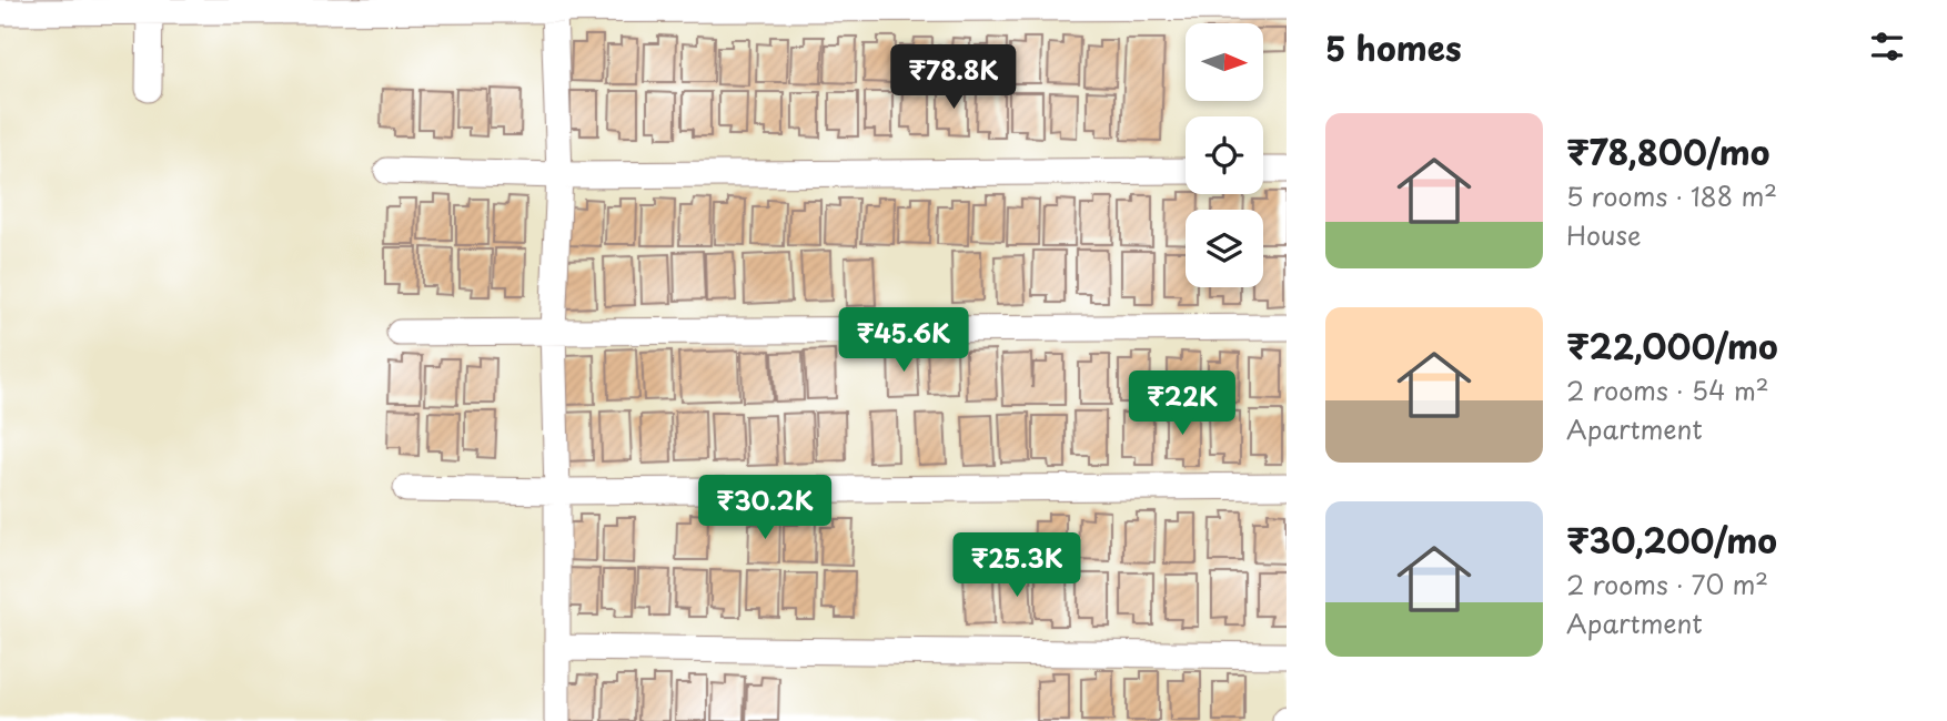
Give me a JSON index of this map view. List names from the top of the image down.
{
  "north": "right",
  "page": {
    "heading": "5 homes",
    "price": [
      "₹78.8K",
      "₹45.6K",
      "₹22K",
      "₹30.2K",
      "₹25.3K"
    ],
    "list": [
      {
        "name": "₹78,800/mo",
        "note": "5 rooms · 188 m² · House"
      },
      {
        "name": "₹22,000/mo",
        "note": "2 rooms · 54 m² · Apartment"
      },
      {
        "name": "₹30,200/mo",
        "note": "2 rooms · 70 m² · Apartment"
      }
    ]
  }
}
